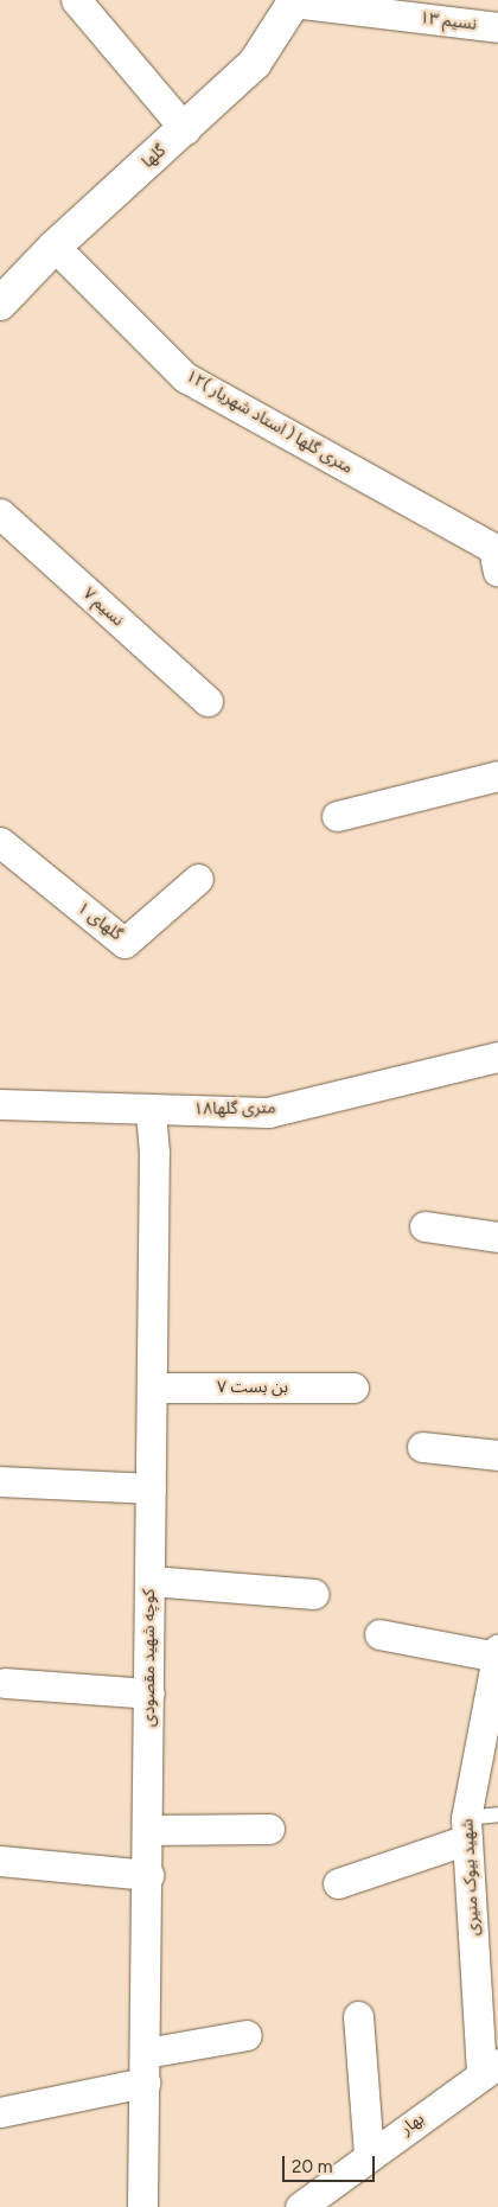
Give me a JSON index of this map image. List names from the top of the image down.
{
  "streets": {
    "street": [
      "نسیم ۱۳",
      "گلها",
      "۱۲متری گلها ( استاد شهریار )",
      "نسیم ۷",
      "گلهای ۱",
      "۱۸متری گلها",
      "بن بست ۷",
      "کوچه شهید مقصودی",
      "شهید بیوک منیری",
      "بهار"
    ]
  },
  "crossings": [
    ["نسیم ۱۳", "گلها"],
    ["گلها", "۱۲متری گلها ( استاد شهریار )"],
    ["۱۸متری گلها", "کوچه شهید مقصودی"],
    ["بن بست ۷", "کوچه شهید مقصودی"],
    ["شهید بیوک منیری", "بهار"]
  ],
  "scale_bar": "20 m"
}
